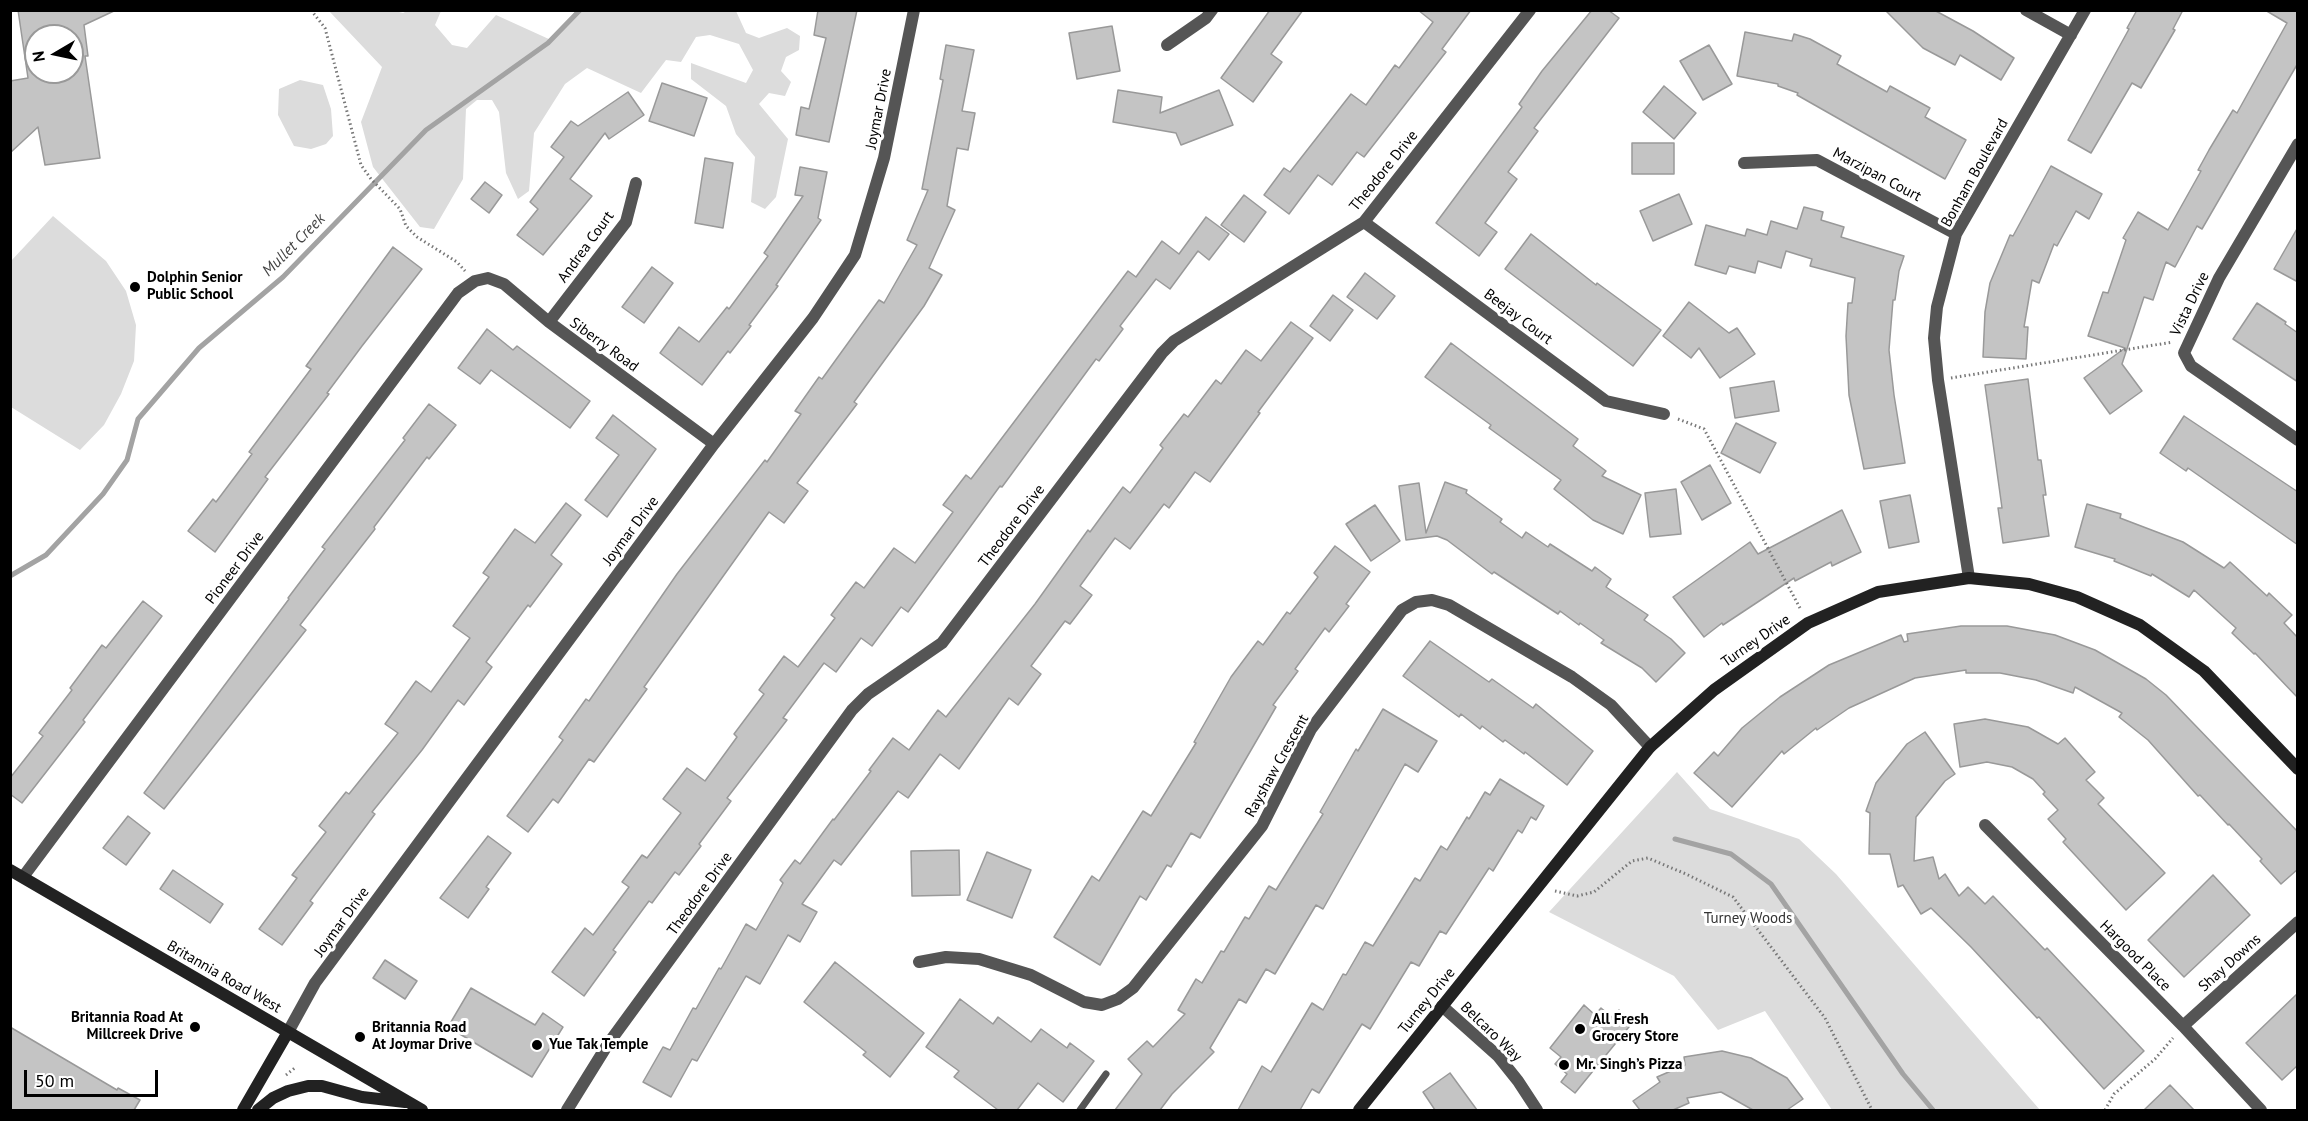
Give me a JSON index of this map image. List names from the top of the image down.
{
  "streets": {
    "street": [
      "Joymar Drive",
      "Theodore Drive",
      "Bonham Boulevard",
      "Marzipan Court",
      "Andrea Court",
      "Vista Drive",
      "Beejay Court",
      "Siberry Road",
      "Pioneer Drive",
      "Turney Drive",
      "Rayshaw Crescent",
      "Hargood Place",
      "Shay Downs",
      "Britannia Road West",
      "Belcaro Way"
    ]
  },
  "crossings": [
    ["Joymar Drive", "Siberry Road"],
    ["Joymar Drive", "Britannia Road West"],
    ["Theodore Drive", "Beejay Court"],
    ["Bonham Boulevard", "Marzipan Court"],
    ["Bonham Boulevard", "Turney Drive"],
    ["Andrea Court", "Siberry Road"],
    ["Siberry Road", "Pioneer Drive"],
    ["Pioneer Drive", "Britannia Road West"],
    ["Turney Drive", "Rayshaw Crescent"],
    ["Turney Drive", "Belcaro Way"],
    ["Hargood Place", "Shay Downs"]
  ],
  "water": ["Mullet Creek"],
  "parks": ["Turney Woods"],
  "places": [
    "Dolphin Senior Public School",
    "Britannia Road At Millcreek Drive",
    "All Fresh Grocery Store",
    "Britannia Road At Joymar Drive",
    "Yue Tak Temple",
    "Mr. Singh’s Pizza"
  ],
  "scale_bar": "50 m",
  "north": "left"
}
